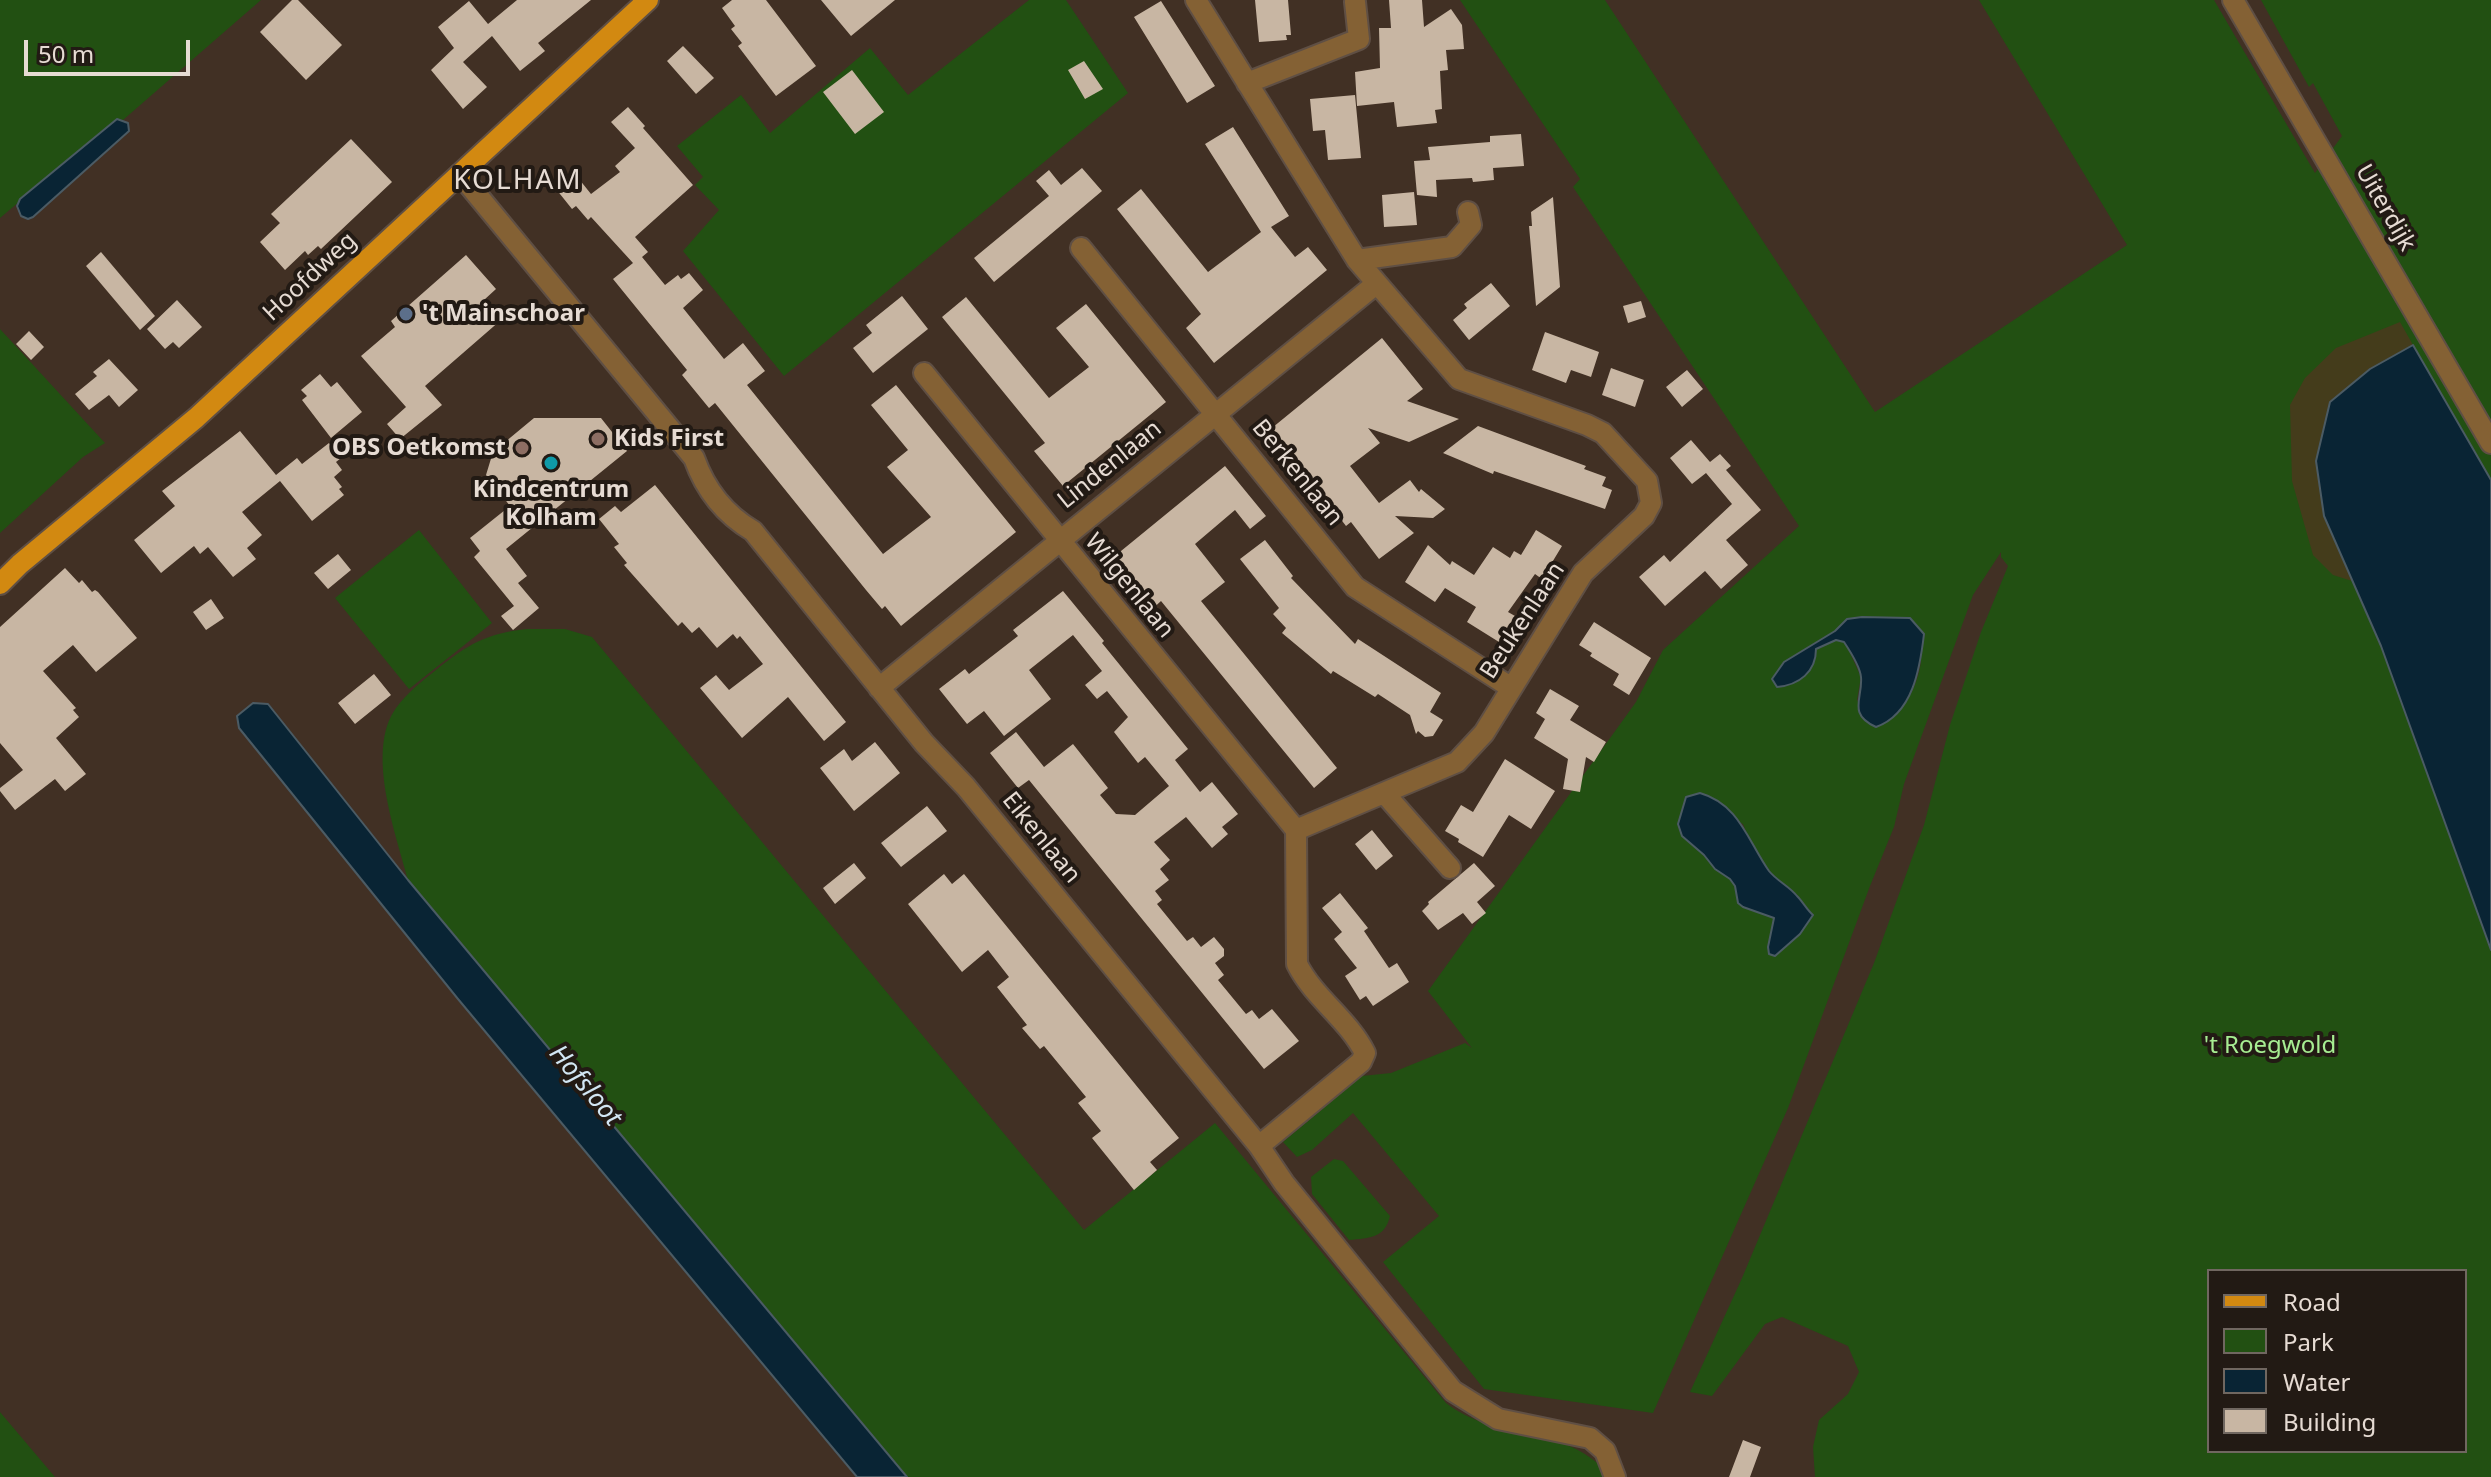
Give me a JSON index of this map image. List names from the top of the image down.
{
  "streets": {
    "main road": ["Hoofdweg"],
    "street": [
      "Uiterdijk",
      "Lindenlaan",
      "Berkenlaan",
      "Wilgenlaan",
      "Beukenlaan",
      "Eikenlaan"
    ]
  },
  "crossings": [
    ["Hoofdweg", "Eikenlaan"],
    ["Lindenlaan", "Berkenlaan"],
    ["Lindenlaan", "Wilgenlaan"],
    ["Lindenlaan", "Beukenlaan"],
    ["Lindenlaan", "Eikenlaan"],
    ["Berkenlaan", "Beukenlaan"],
    ["Wilgenlaan", "Beukenlaan"]
  ],
  "districts": ["KOLHAM"],
  "water": ["Hofsloot"],
  "parks": ["'t Roegwold"],
  "places": [
    "'t Mainschoar",
    "Kids First",
    "OBS Oetkomst",
    "Kindcentrum Kolham"
  ],
  "legend": [
    "Road",
    "Park",
    "Water",
    "Building"
  ],
  "scale_bar": "50 m"
}
